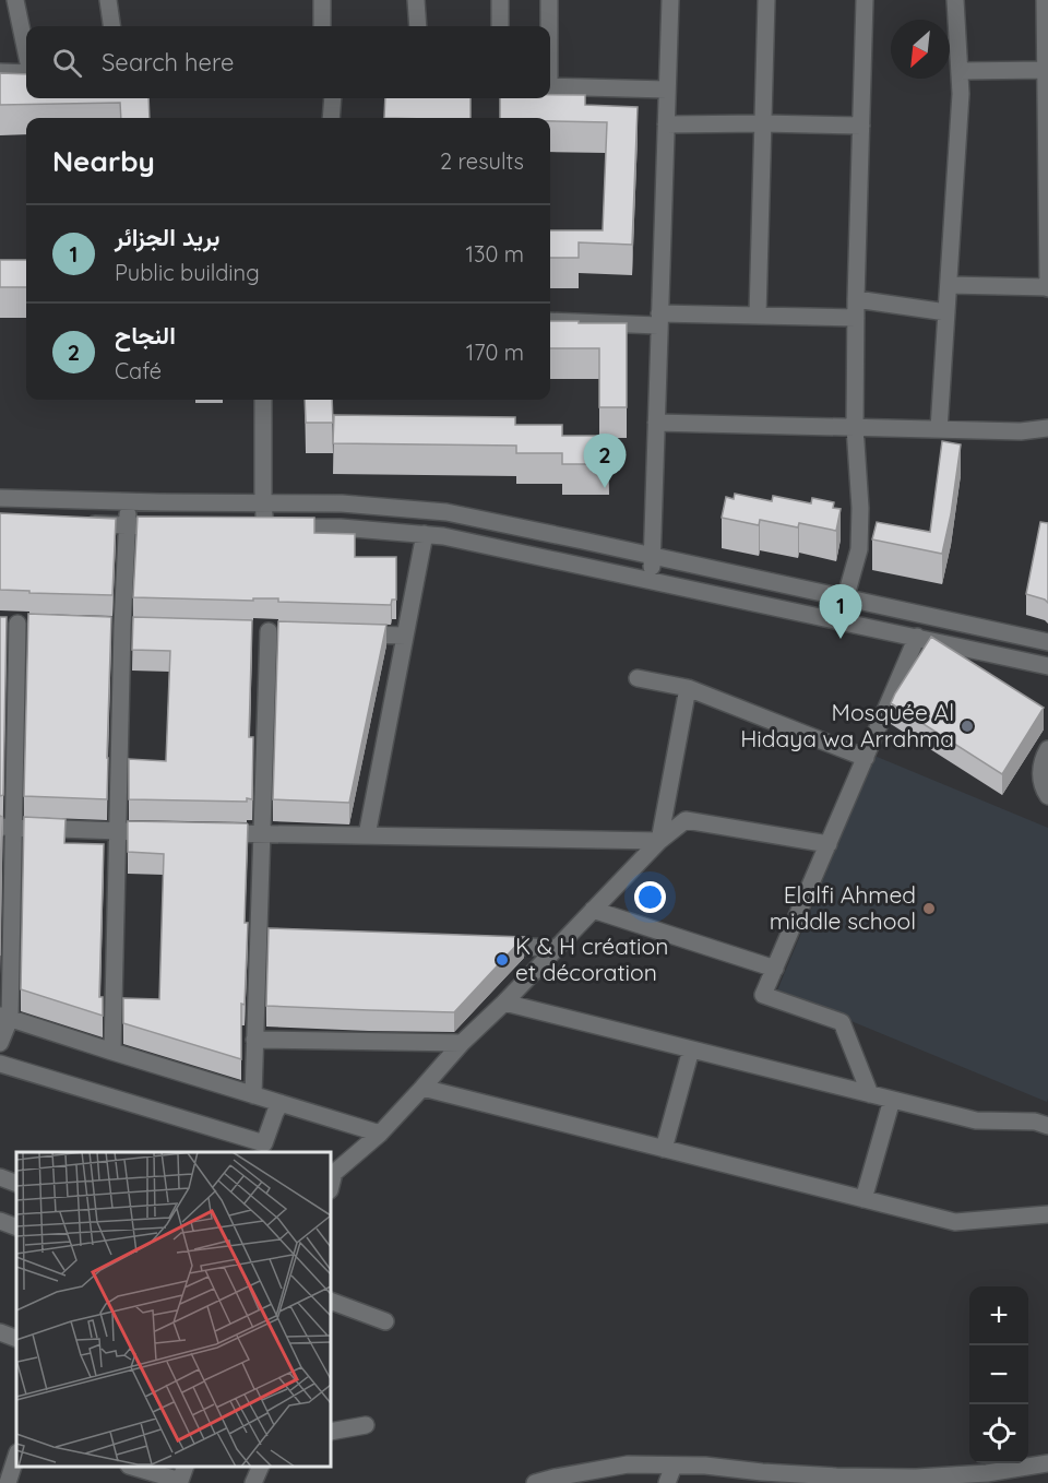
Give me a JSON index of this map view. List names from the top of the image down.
{
  "places": ["Mosquée Al Hidaya wa Arrahma", "Elalfi Ahmed middle school", "K & H création et décoration"],
  "north": "bottom left",
  "page": {
    "search": "Search here",
    "heading": ["Nearby", "2 results"],
    "list": [
      {
        "mark": "1",
        "name": "بريد الجزائر",
        "note": "Public building",
        "value": "130 m"
      },
      {
        "mark": "2",
        "name": "النجاح",
        "note": "Café",
        "value": "170 m"
      }
    ],
    "pins": ["2", "1"],
    "map_buttons": ["+", "−"]
  }
}
